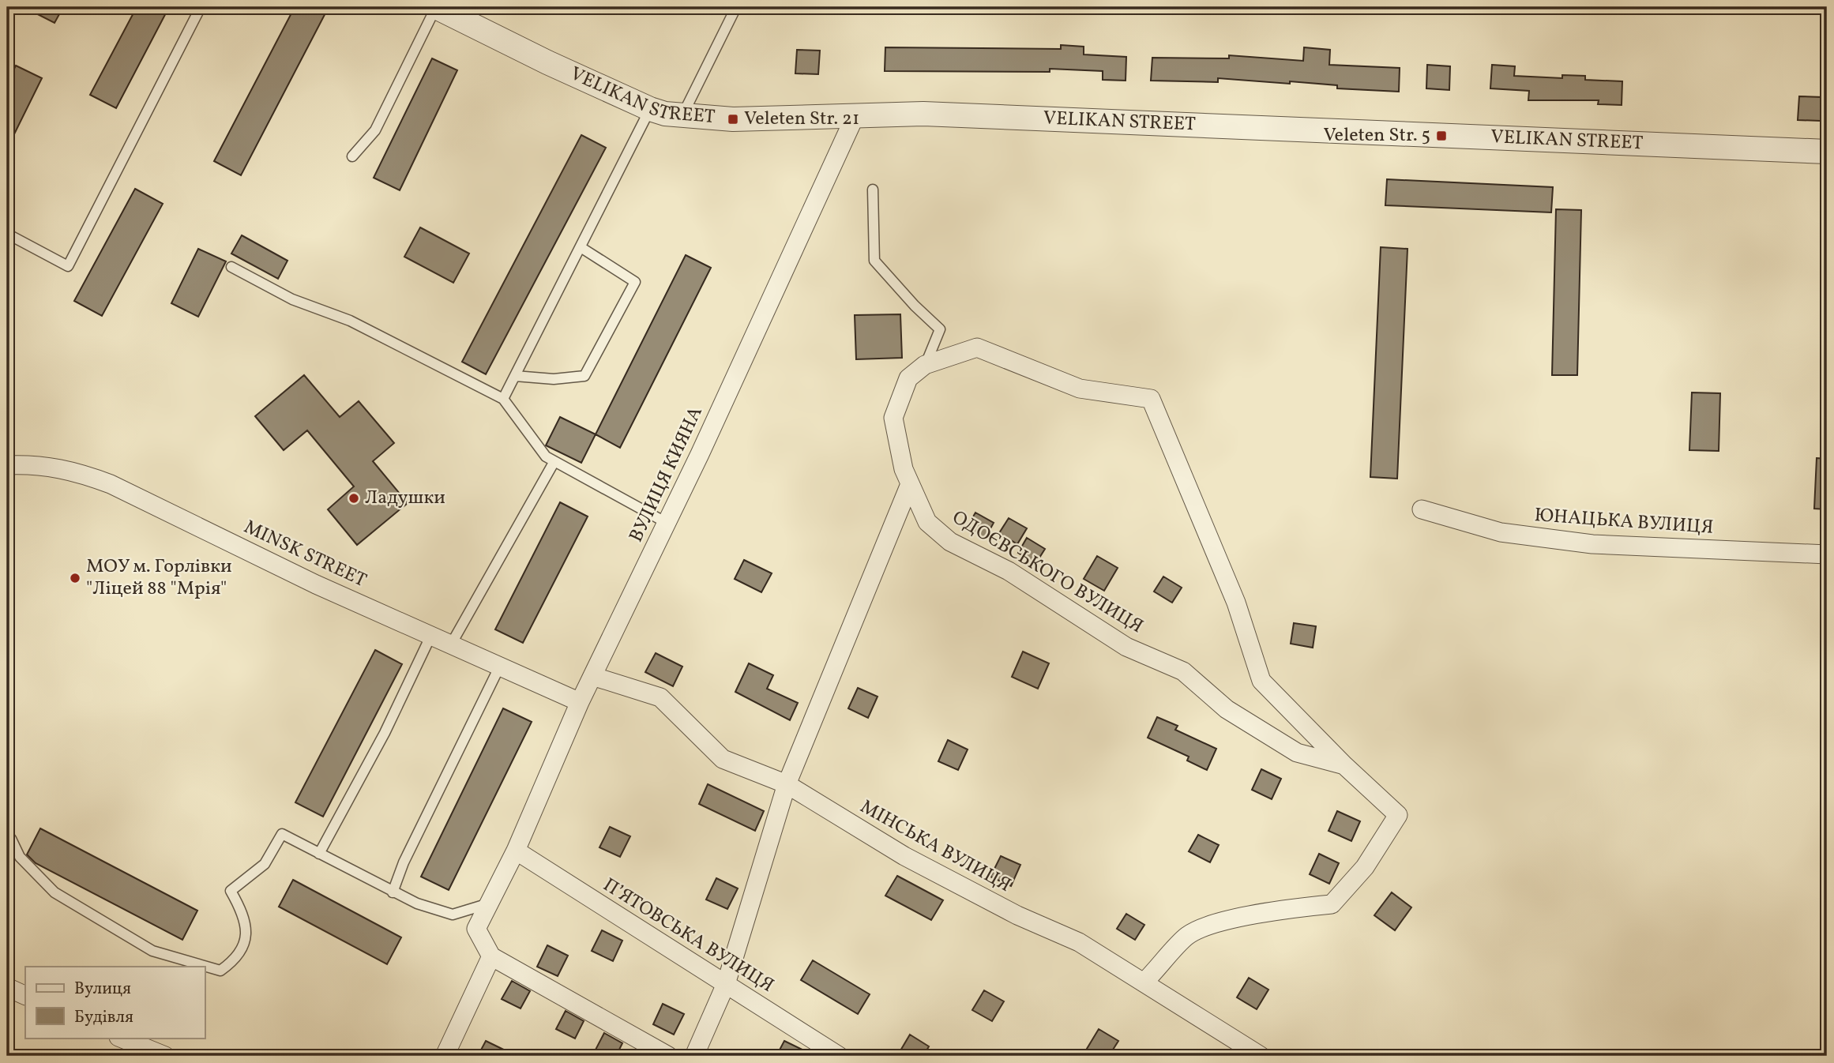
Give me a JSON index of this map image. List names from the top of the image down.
{
  "streets": {
    "street": [
      "VELIKAN STREET",
      "ВУЛИЦЯ КИЯНА",
      "ЮНАЦЬКА ВУЛИЦЯ",
      "MINSK STREET",
      "ОДОЄВСЬКОГО ВУЛИЦЯ",
      "МІНСЬКА ВУЛИЦЯ",
      "П’ЯТОВСЬКА ВУЛИЦЯ"
    ]
  },
  "crossings": [
    ["VELIKAN STREET", "ВУЛИЦЯ КИЯНА"],
    ["ВУЛИЦЯ КИЯНА", "MINSK STREET"],
    ["ВУЛИЦЯ КИЯНА", "МІНСЬКА ВУЛИЦЯ"],
    ["ВУЛИЦЯ КИЯНА", "П’ЯТОВСЬКА ВУЛИЦЯ"],
    ["ОДОЄВСЬКОГО ВУЛИЦЯ", "МІНСЬКА ВУЛИЦЯ"]
  ],
  "places": {
    "transit": ["Veleten Str. 21", "Veleten Str. 5"],
    "other": ["Ладушки", "МОУ м. Горлівки \"Ліцей 88 \"Мрія\""]
  },
  "legend": ["Вулиця", "Будівля"]
}
